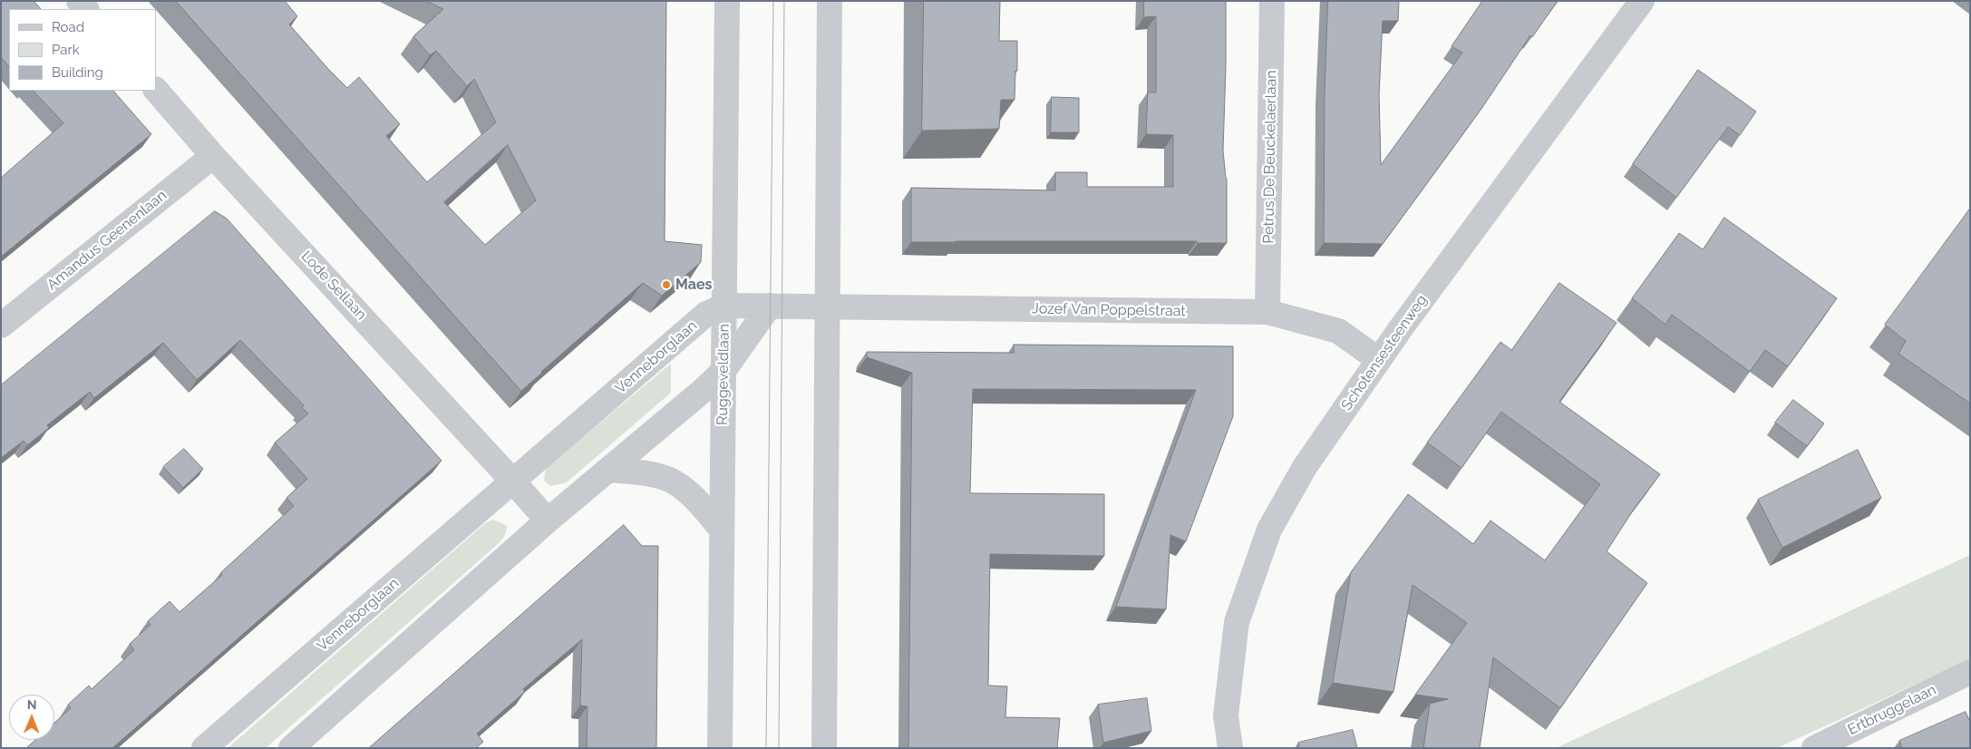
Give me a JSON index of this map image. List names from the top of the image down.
{
  "streets": {
    "street": [
      "Petrus De Beuckelaerlaan",
      "Amandus Geenenlaan",
      "Lode Sellaan",
      "Jozef Van Poppelstraat",
      "Schotensesteenweg",
      "Venneborglaan",
      "Ruggeveldlaan",
      "Ertbruggelaan"
    ]
  },
  "crossings": [
    ["Petrus De Beuckelaerlaan", "Jozef Van Poppelstraat"],
    ["Amandus Geenenlaan", "Lode Sellaan"],
    ["Lode Sellaan", "Venneborglaan"],
    ["Jozef Van Poppelstraat", "Schotensesteenweg"],
    ["Jozef Van Poppelstraat", "Venneborglaan"],
    ["Venneborglaan", "Ruggeveldlaan"]
  ],
  "places": ["Maes"],
  "legend": ["Road", "Park", "Building"],
  "north": "top"
}
